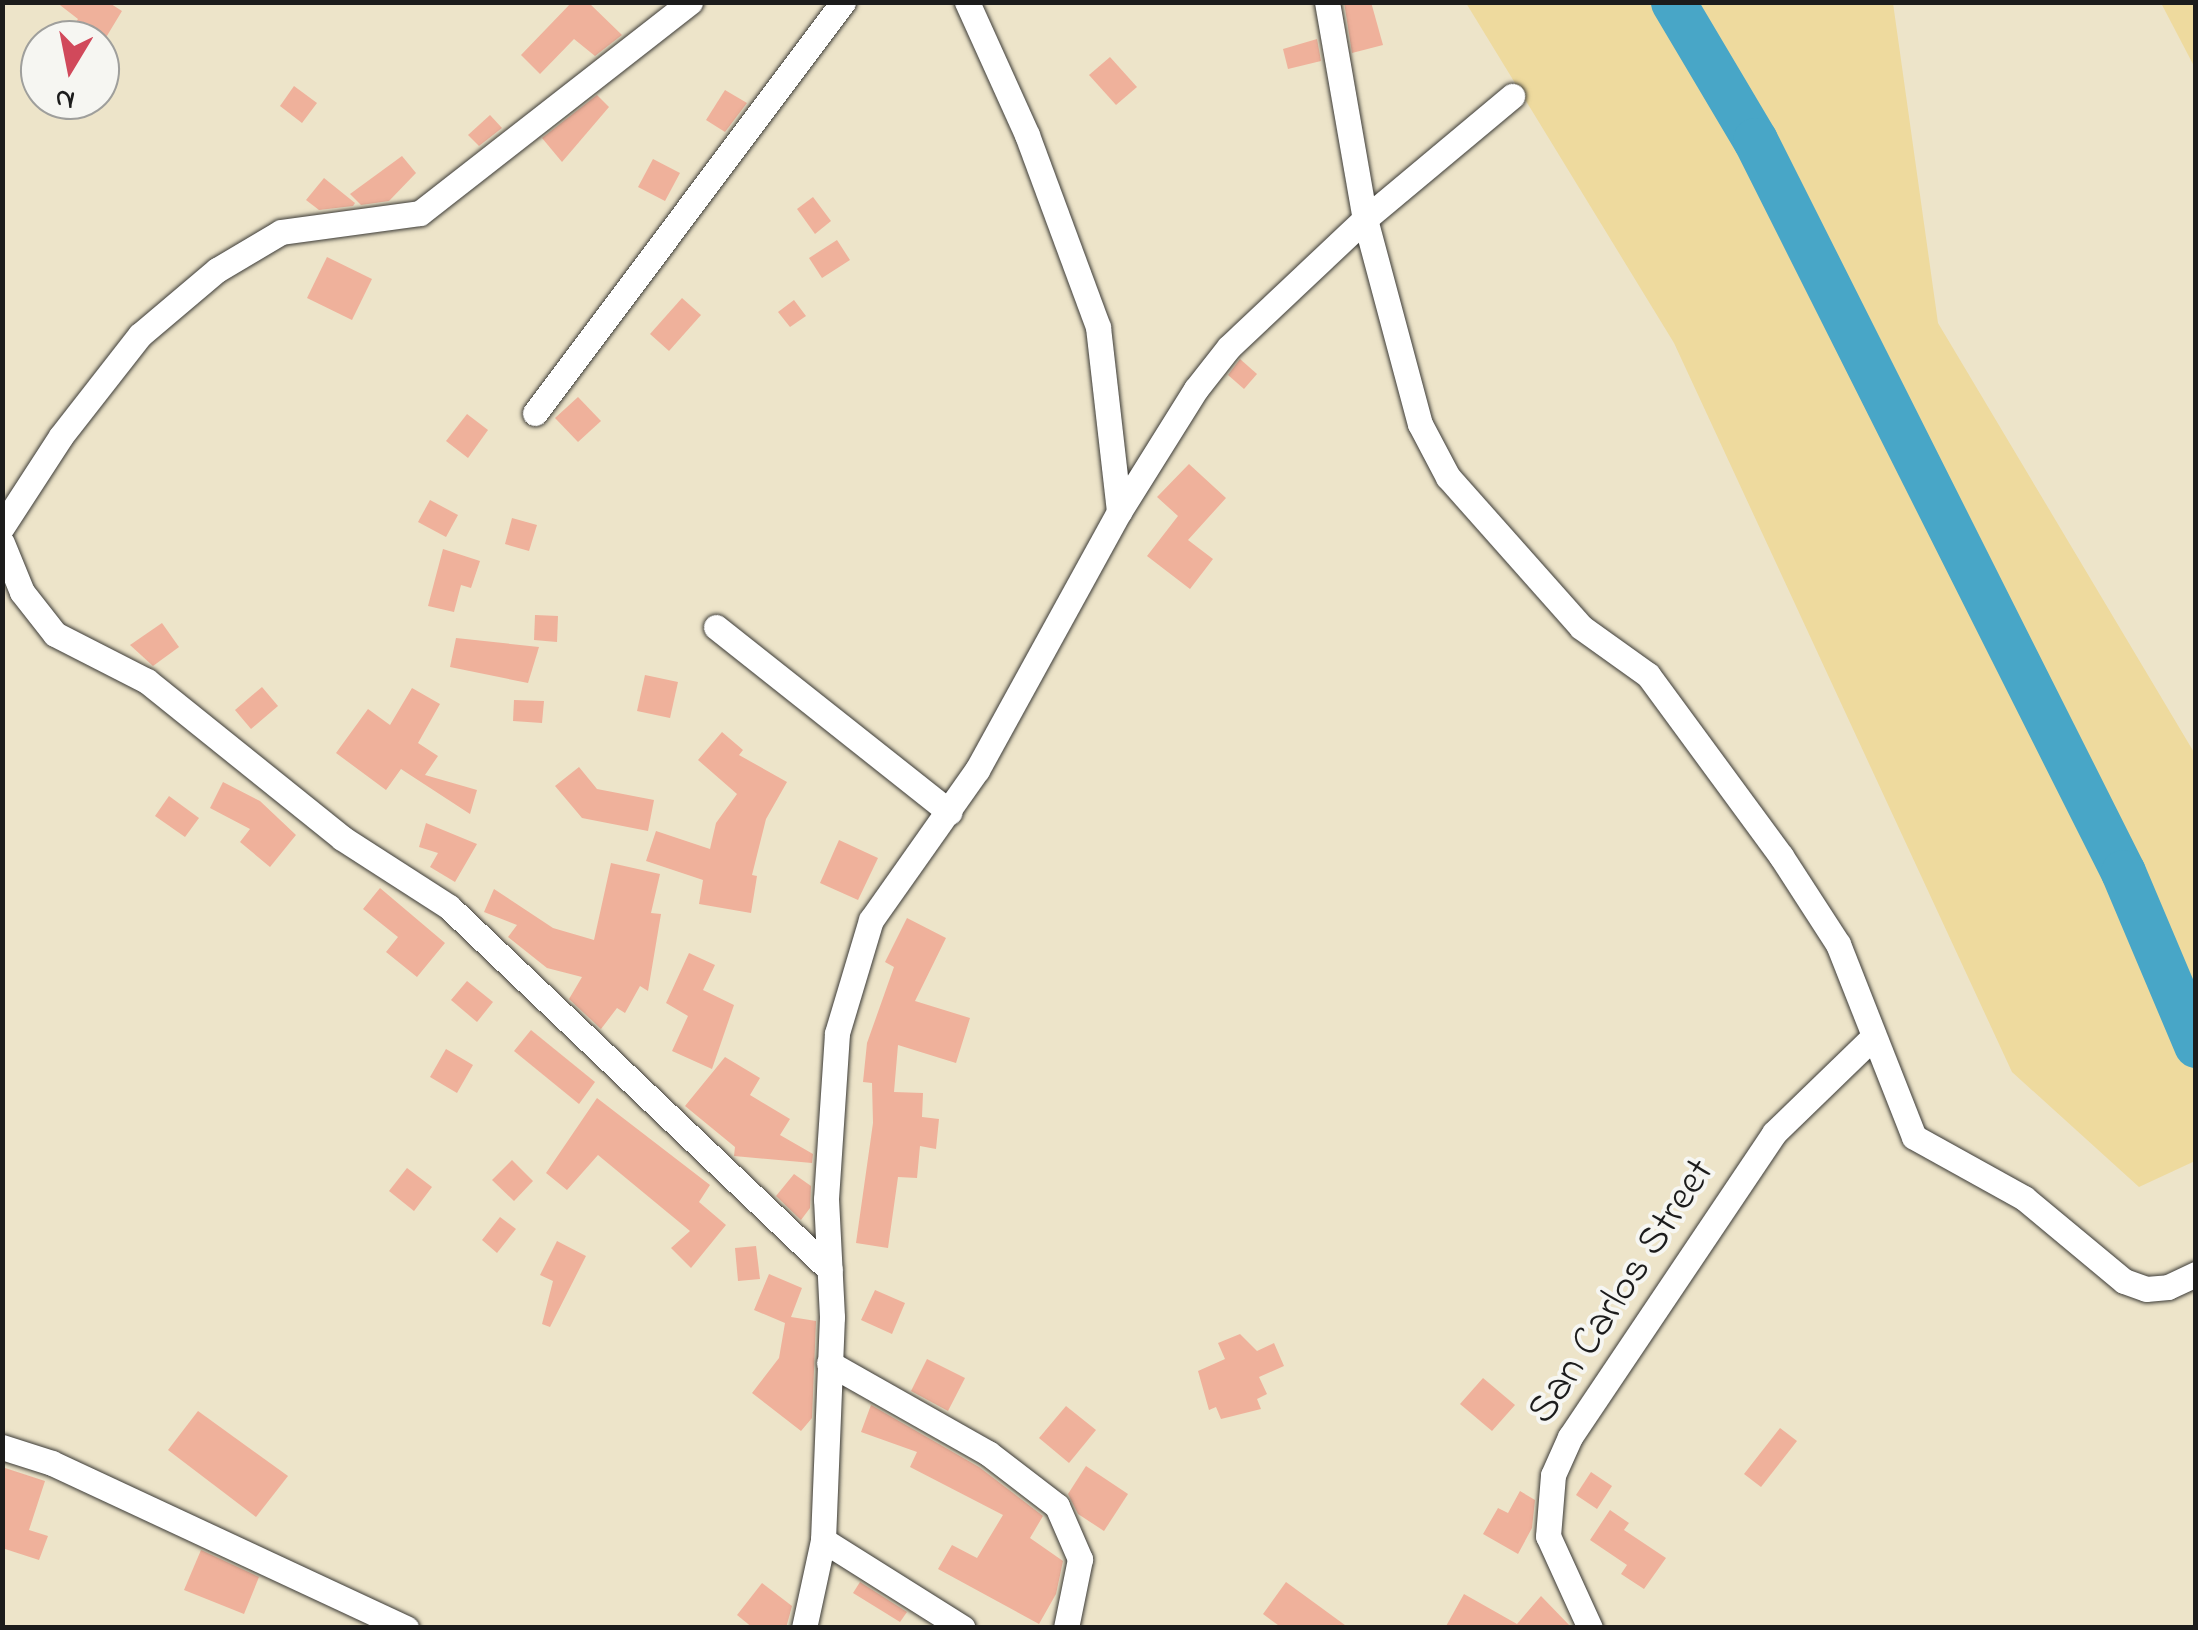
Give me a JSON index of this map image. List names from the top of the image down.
{
  "streets": {
    "street": ["San Carlos Street"]
  },
  "north": "bottom"
}
